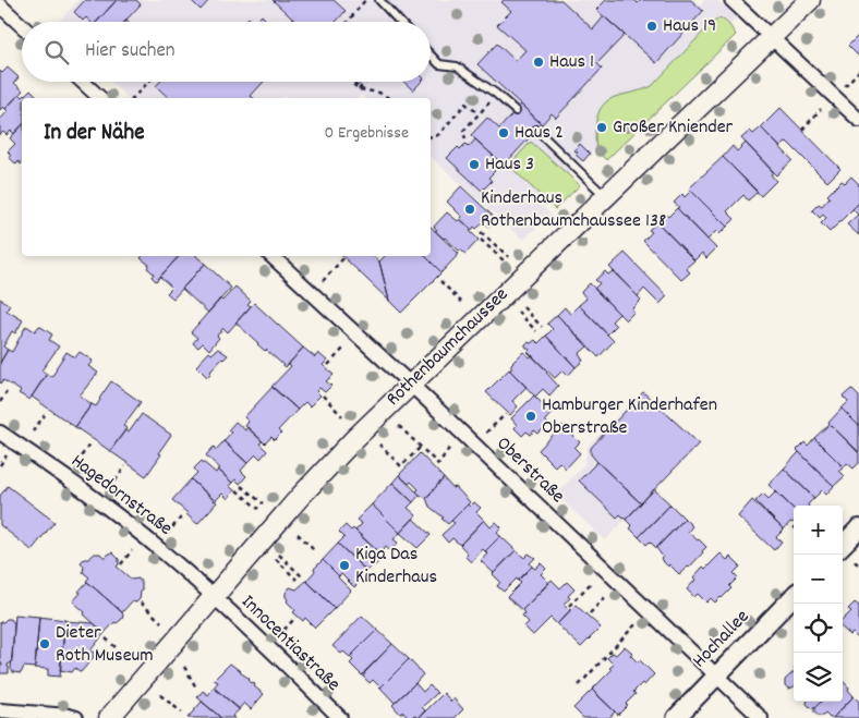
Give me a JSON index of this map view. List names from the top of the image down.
{
  "streets": {
    "main road": ["Rothenbaumchaussee"],
    "street": [
      "Oberstraße",
      "Hagedornstraße",
      "Hochallee",
      "Innocentiastraße"
    ]
  },
  "crossings": [
    ["Rothenbaumchaussee", "Oberstraße"],
    ["Rothenbaumchaussee", "Hagedornstraße"],
    ["Rothenbaumchaussee", "Innocentiastraße"],
    ["Oberstraße", "Hochallee"],
    ["Hagedornstraße", "Innocentiastraße"]
  ],
  "places": [
    "Haus 19",
    "Haus 1",
    "Großer Kniender",
    "Haus 2",
    "Haus 3",
    "Kinderhaus Rothenbaumchaussee 138",
    "Hamburger Kinderhafen Oberstraße",
    "Kiga Das Kinderhaus",
    "Dieter Roth Museum"
  ],
  "page": {
    "search": "Hier suchen",
    "heading": ["In der Nähe", "0 Ergebnisse"],
    "map_buttons": ["+", "−"]
  }
}
